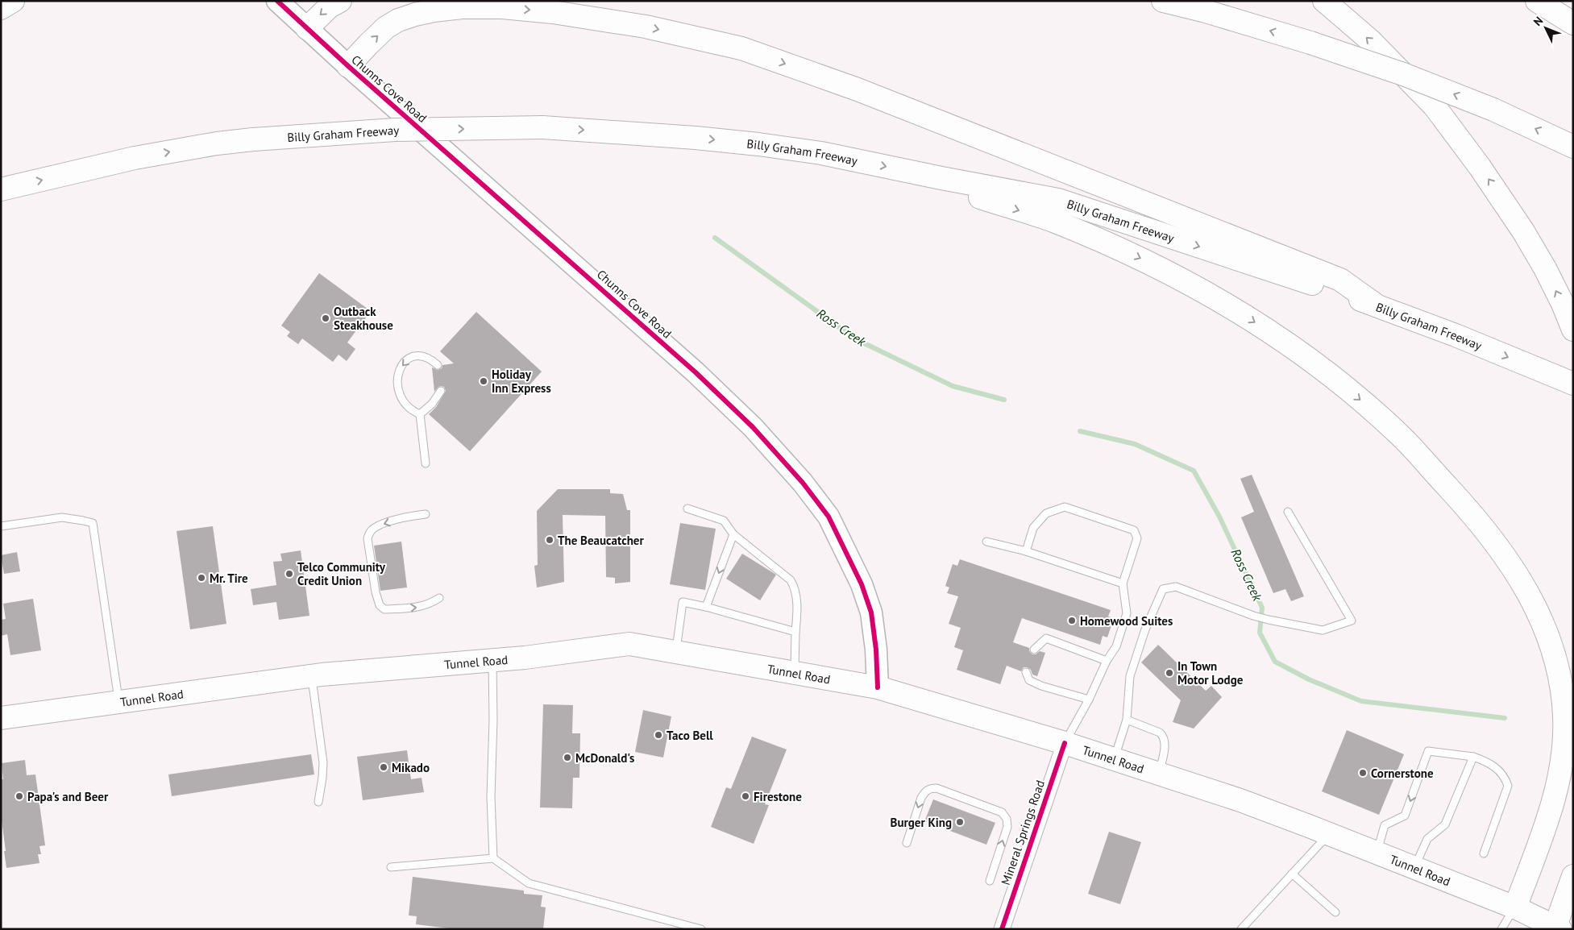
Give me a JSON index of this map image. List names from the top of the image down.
{
  "streets": {
    "main road": ["Chunns Cove Road", "Billy Graham Freeway", "Tunnel Road"],
    "street": ["Mineral Springs Road"]
  },
  "crossings": [
    ["Chunns Cove Road", "Tunnel Road"],
    ["Tunnel Road", "Mineral Springs Road"]
  ],
  "water": ["Ross Creek"],
  "places": [
    "Outback Steakhouse",
    "Holiday Inn Express",
    "The Beaucatcher",
    "Telco Community Credit Union",
    "Mr. Tire",
    "Homewood Suites",
    "In Town Motor Lodge",
    "Taco Bell",
    "McDonald's",
    "Mikado",
    "Cornerstone",
    "Papa's and Beer",
    "Firestone",
    "Burger King"
  ],
  "north": "top left"
}
